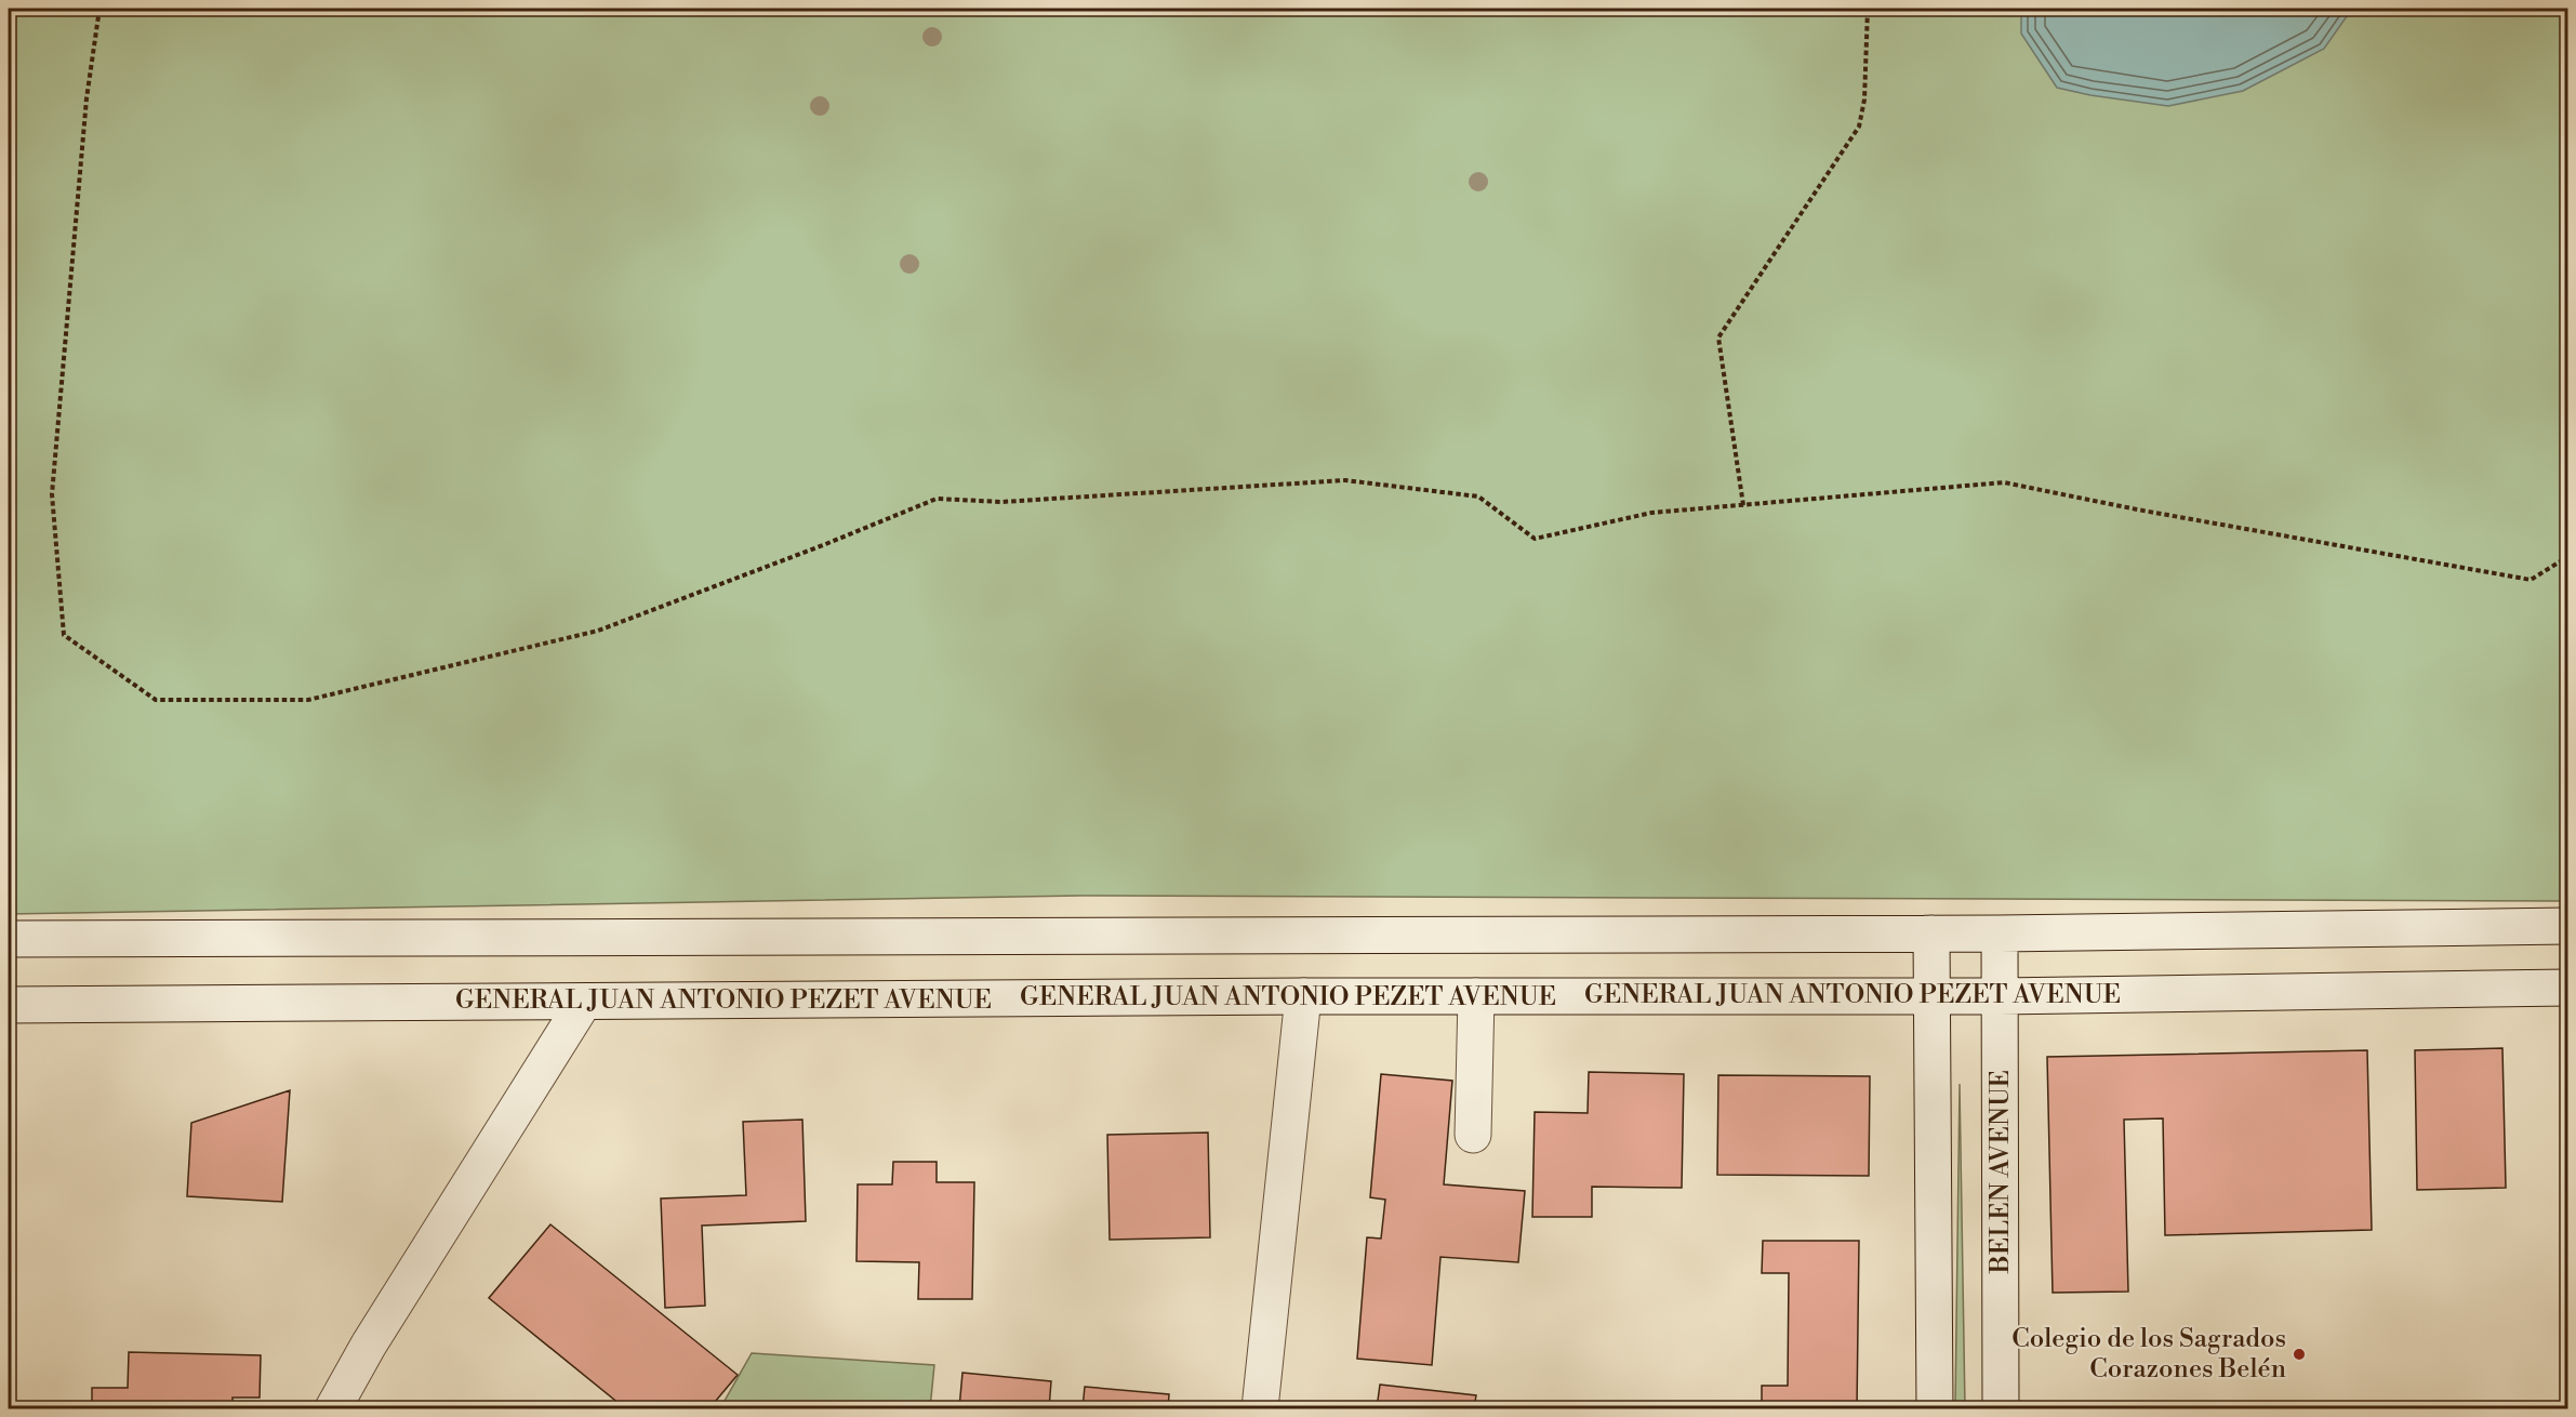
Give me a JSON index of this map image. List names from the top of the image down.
{
  "streets": {
    "street": ["GENERAL JUAN ANTONIO PEZET AVENUE", "BELEN AVENUE"]
  },
  "crossings": [
    ["GENERAL JUAN ANTONIO PEZET AVENUE", "BELEN AVENUE"]
  ],
  "places": ["Colegio de los Sagrados Corazones Belén"]
}
